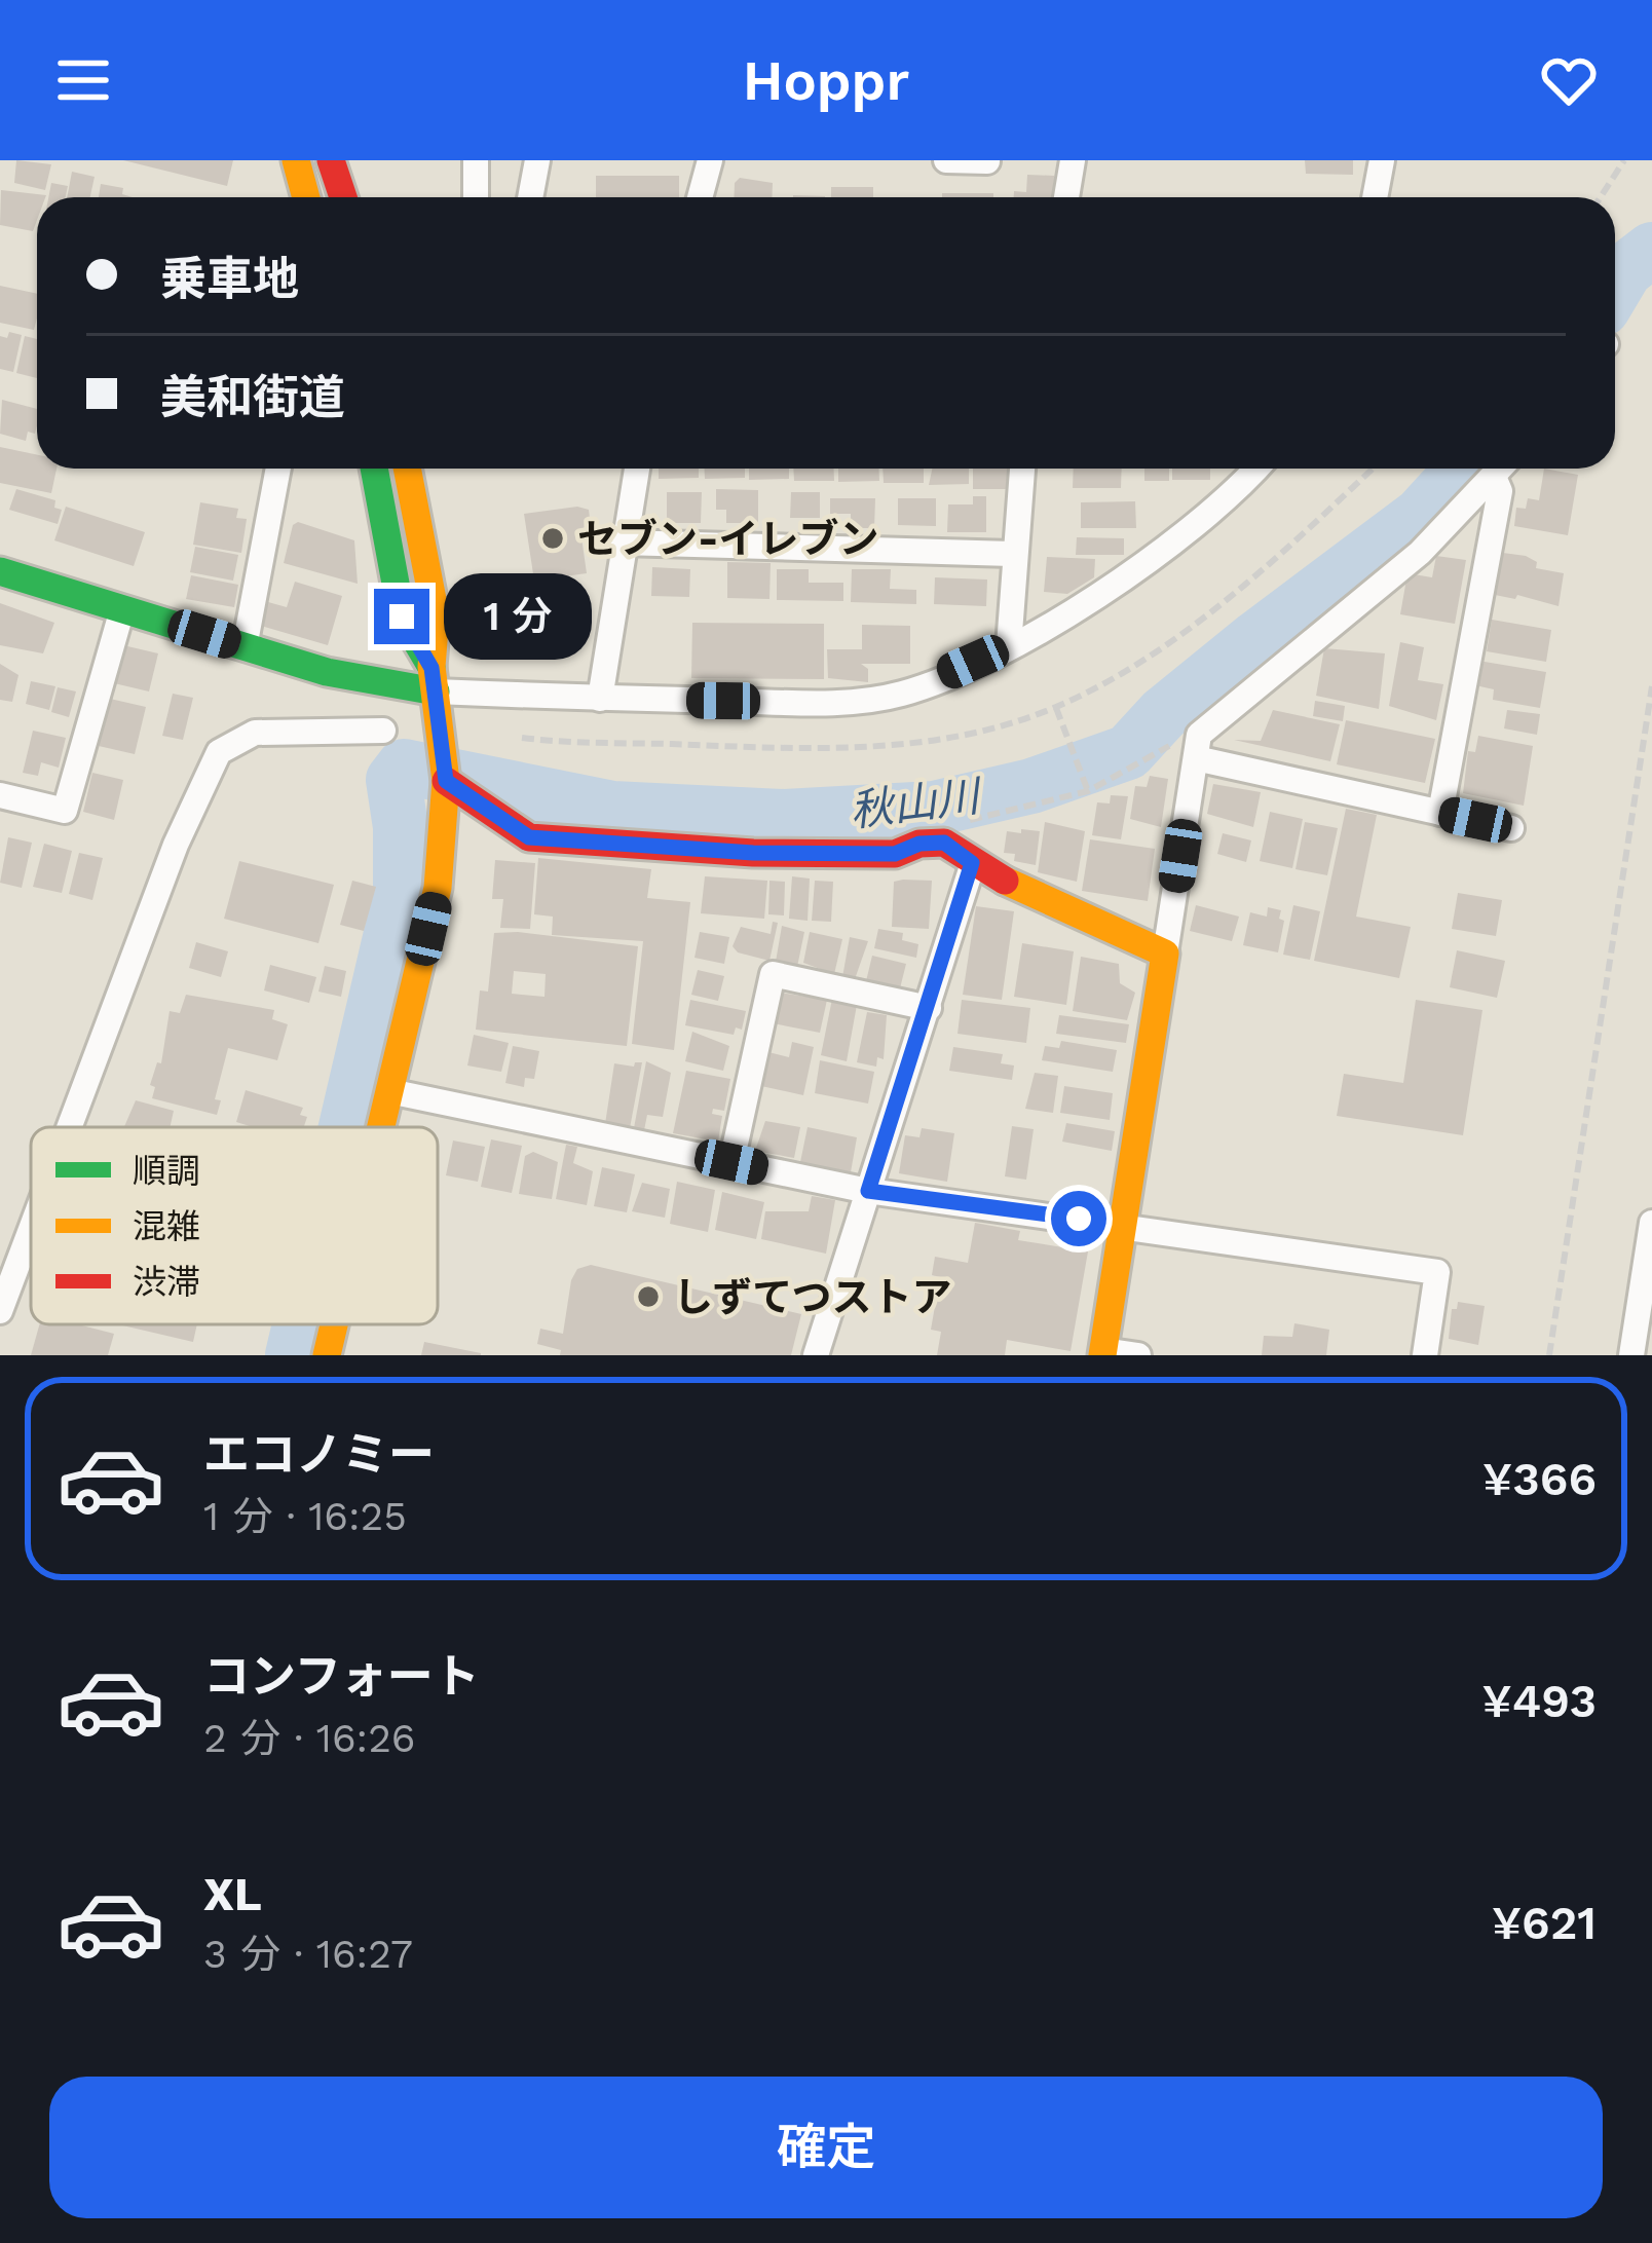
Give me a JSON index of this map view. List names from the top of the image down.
{
  "water": ["秋山川"],
  "places": ["セブン-イレブン", "しずてつストア"],
  "legend": ["順調", "混雑", "渋滞"],
  "page": {
    "header": "Hoppr",
    "banner": ["乗車地", "美和街道"],
    "bubble": "1 分",
    "list": [
      {
        "name": "エコノミー",
        "note": "1 分 · 16:25",
        "value": "¥366"
      },
      {
        "name": "コンフォート",
        "note": "2 分 · 16:26",
        "value": "¥493"
      },
      {
        "name": "XL",
        "note": "3 分 · 16:27",
        "value": "¥621"
      }
    ],
    "buttons": "確定"
  }
}
